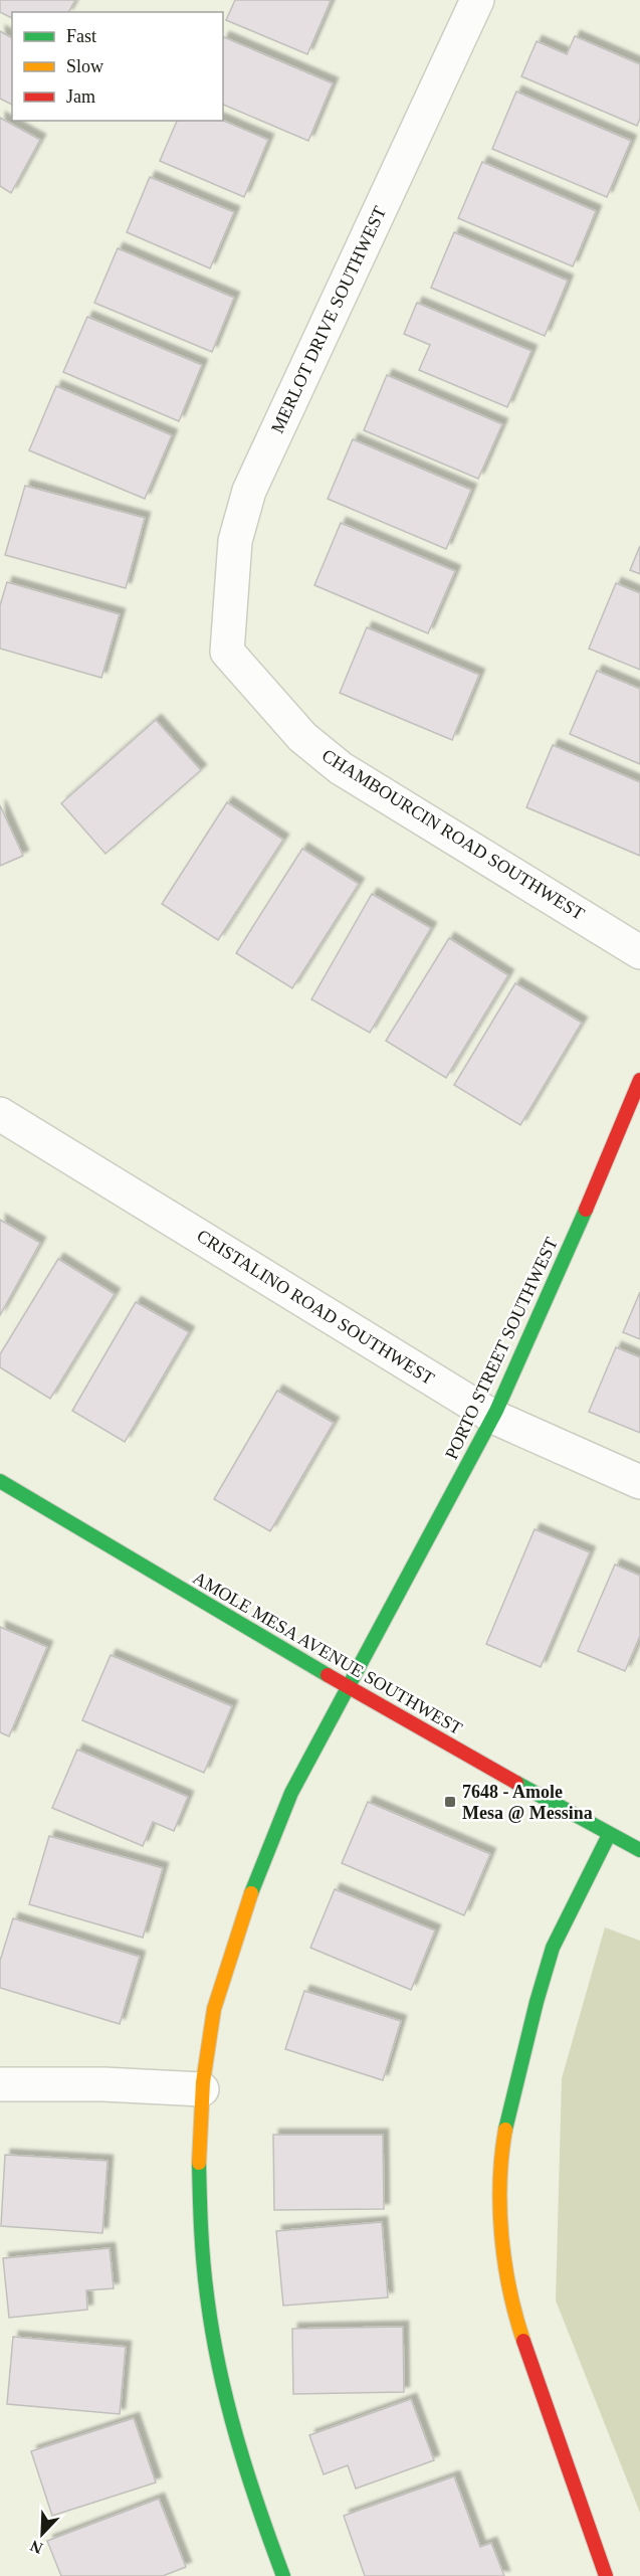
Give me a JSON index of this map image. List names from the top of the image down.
{
  "streets": {
    "street": [
      "MERLOT DRIVE SOUTHWEST",
      "CHAMBOURCIN ROAD SOUTHWEST",
      "CRISTALINO ROAD SOUTHWEST",
      "PORTO STREET SOUTHWEST",
      "AMOLE MESA AVENUE SOUTHWEST"
    ]
  },
  "crossings": [
    ["MERLOT DRIVE SOUTHWEST", "CHAMBOURCIN ROAD SOUTHWEST"],
    ["CRISTALINO ROAD SOUTHWEST", "PORTO STREET SOUTHWEST"],
    ["PORTO STREET SOUTHWEST", "AMOLE MESA AVENUE SOUTHWEST"]
  ],
  "places": {
    "transit": ["7648 - Amole Mesa @ Messina"]
  },
  "legend": ["Fast", "Slow", "Jam"],
  "north": "bottom left"
}
